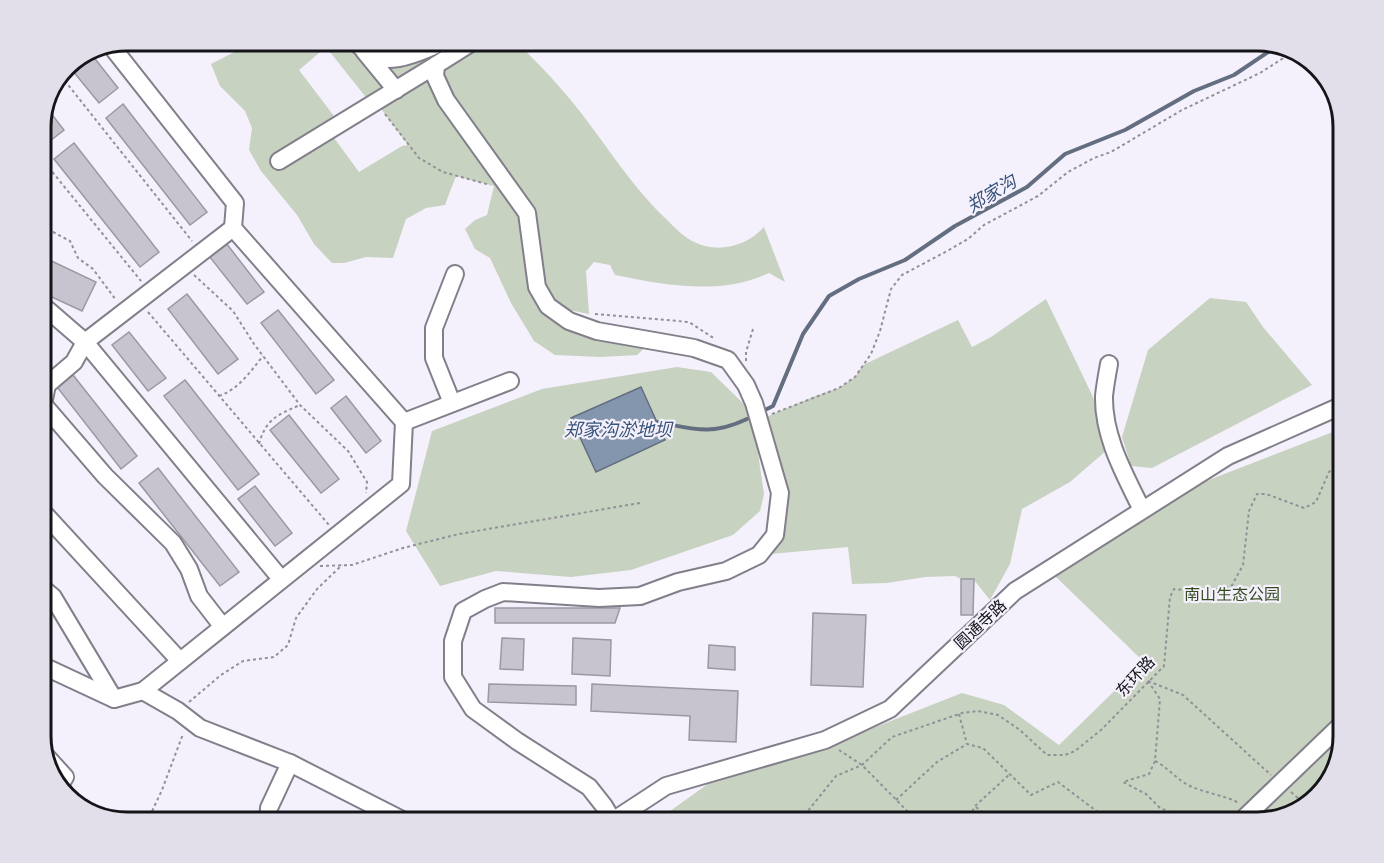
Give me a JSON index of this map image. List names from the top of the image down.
{
  "streets": {
    "street": ["圆通寺路"],
    "path": ["东环路"]
  },
  "water": ["郑家沟", "郑家沟淤地坝"],
  "parks": ["南山生态公园"]
}
